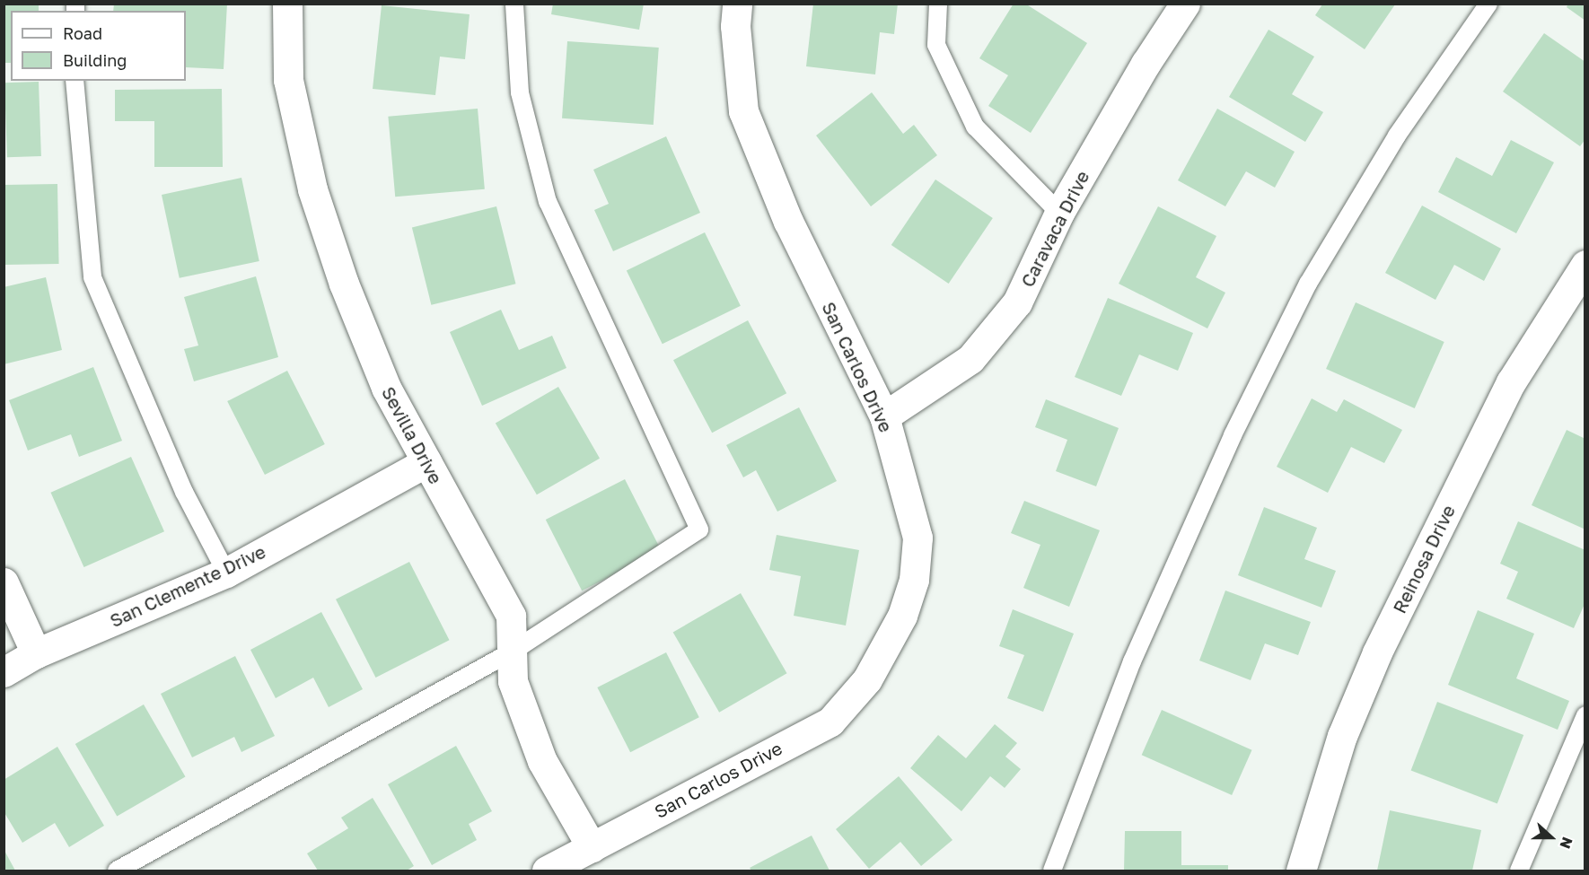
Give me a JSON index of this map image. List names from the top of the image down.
{
  "streets": {
    "street": [
      "Caravaca Drive",
      "San Carlos Drive",
      "Sevilla Drive",
      "Reinosa Drive",
      "San Clemente Drive"
    ]
  },
  "crossings": [
    ["Caravaca Drive", "San Carlos Drive"],
    ["San Carlos Drive", "Sevilla Drive"],
    ["Sevilla Drive", "San Clemente Drive"]
  ],
  "legend": ["Road", "Building"],
  "north": "right"
}
